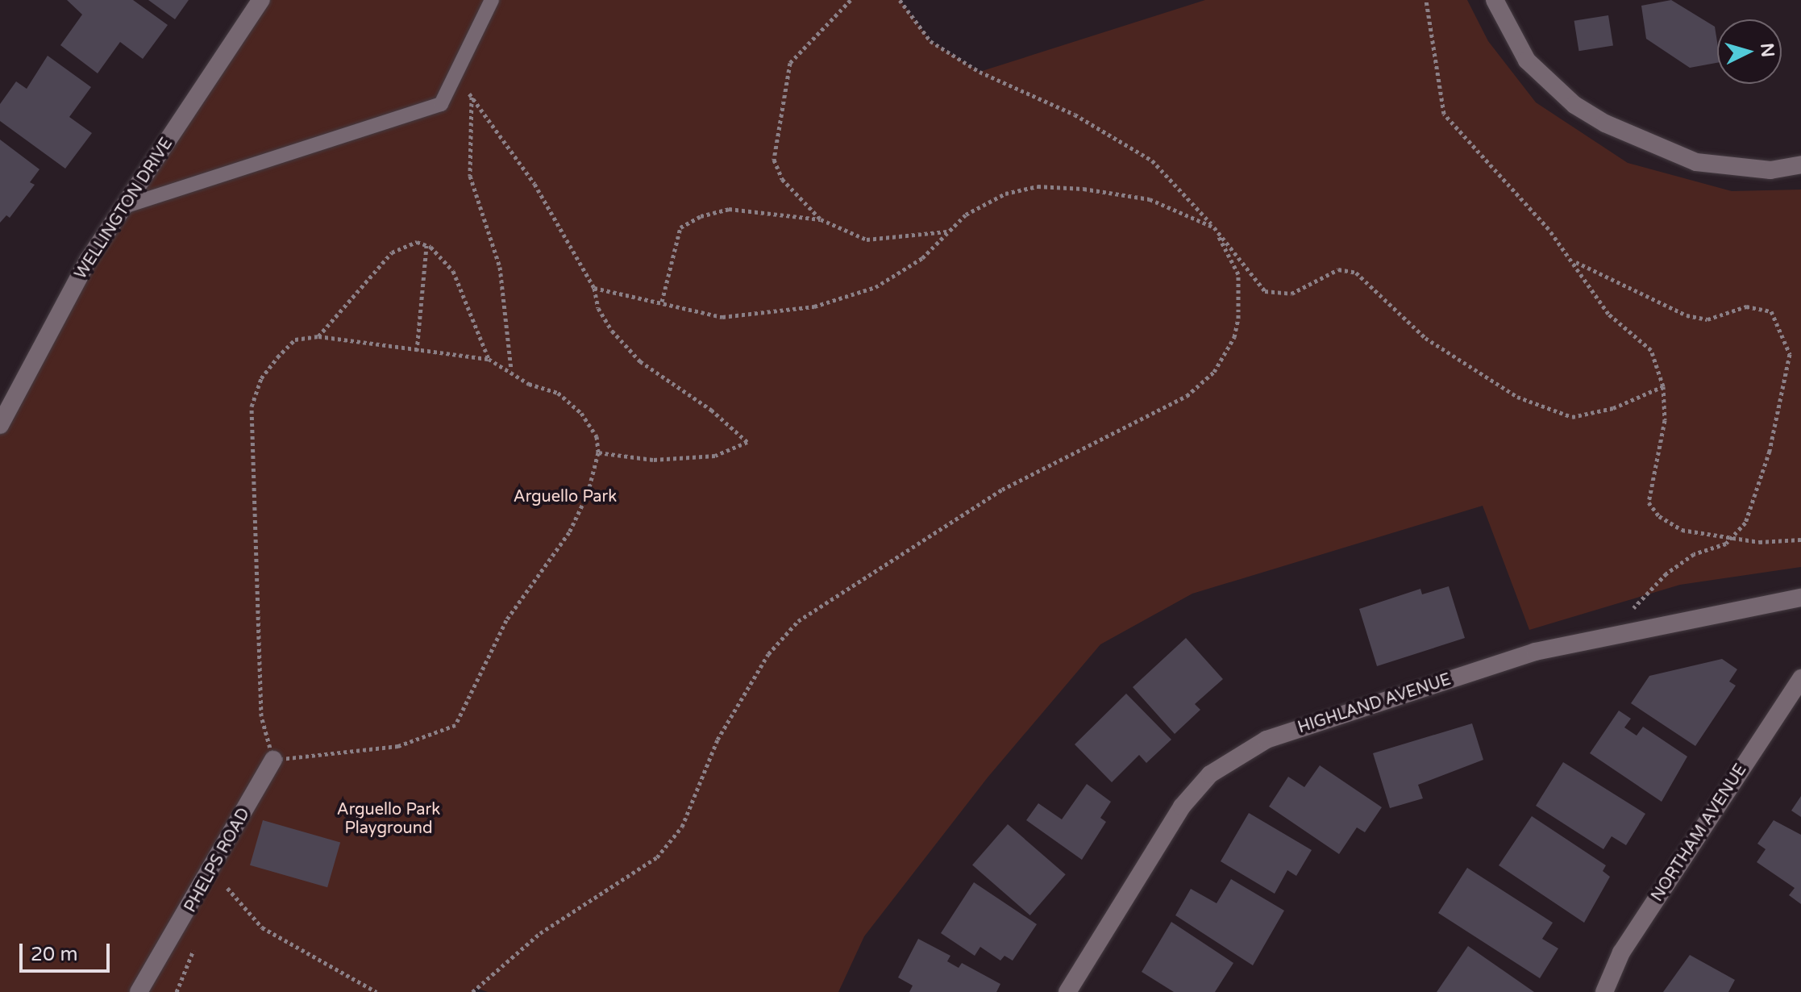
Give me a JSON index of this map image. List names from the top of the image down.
{
  "streets": {
    "street": [
      "WELLINGTON DRIVE",
      "HIGHLAND AVENUE",
      "NORTHAM AVENUE",
      "PHELPS ROAD"
    ]
  },
  "parks": ["Arguello Park", "Arguello Park Playground"],
  "scale_bar": "20 m",
  "north": "right"
}
